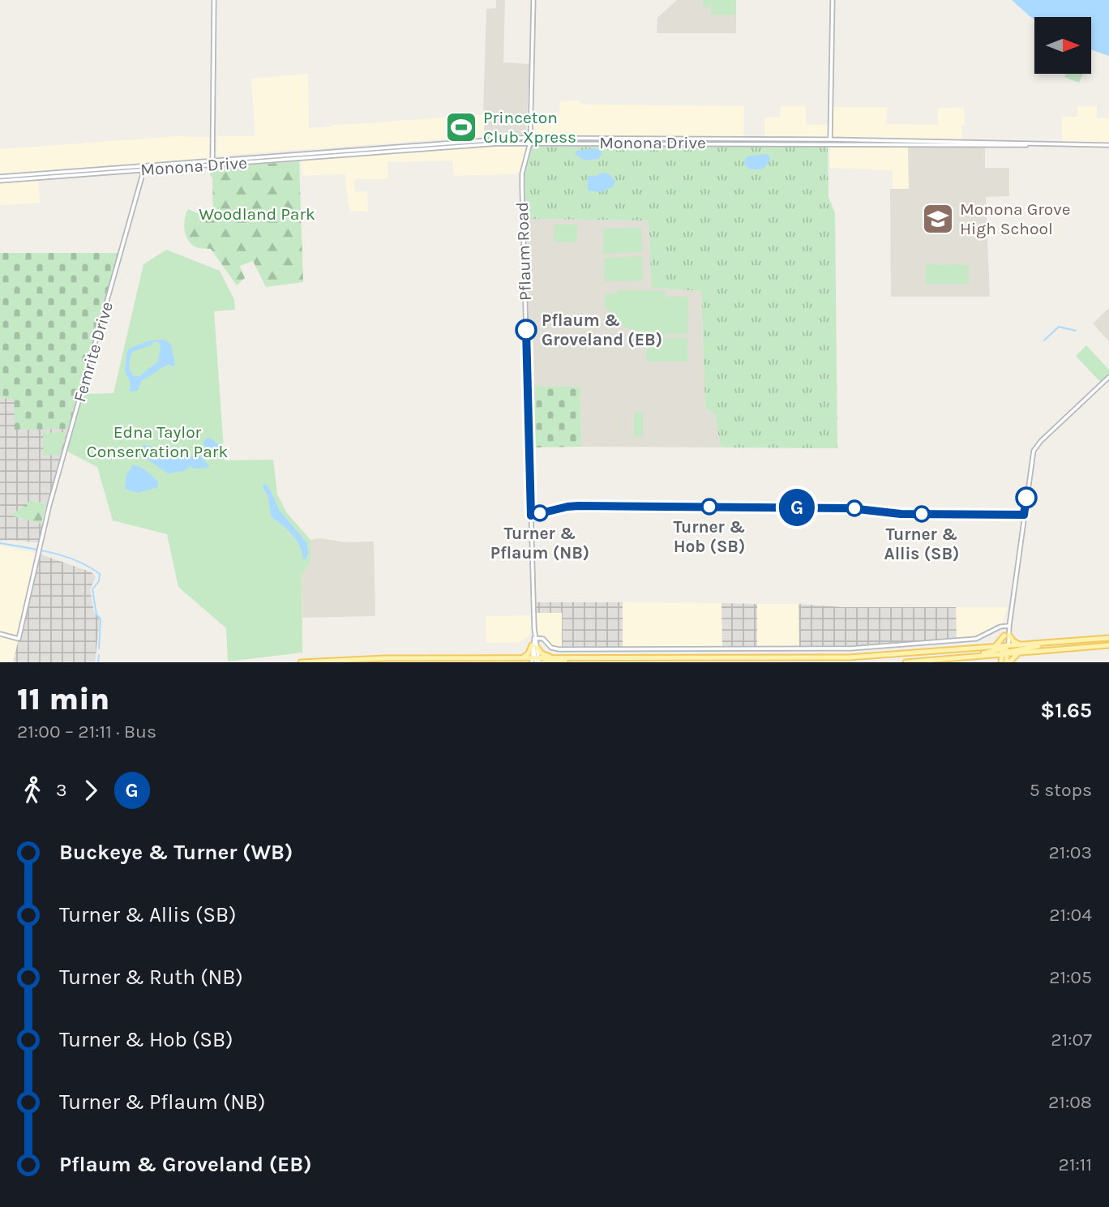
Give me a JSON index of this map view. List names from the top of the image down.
{
  "streets": {
    "street": ["Monona Drive", "Pflaum Road", "Femrite Drive"]
  },
  "crossings": [
    ["Monona Drive", "Pflaum Road"],
    ["Monona Drive", "Femrite Drive"]
  ],
  "parks": ["Woodland Park", "Edna Taylor Conservation Park"],
  "places": {
    "sports": ["Princeton Club Xpress"],
    "school or university": ["Monona Grove High School"],
    "other": [
      "Pflaum & Groveland (EB)",
      "Turner & Hob (SB)",
      "Turner & Pflaum (NB)",
      "Turner & Allis (SB)"
    ]
  },
  "lines": ["bus line G"],
  "north": "right",
  "page": {
    "on_map": "G",
    "heading": ["11 min", "21:00 – 21:11 · Bus", "$1.65"],
    "legs": ["3", "G", "5 stops"],
    "list": [
      {
        "name": "Buckeye & Turner (WB)",
        "value": "21:03"
      },
      {
        "name": "Turner & Allis (SB)",
        "value": "21:04"
      },
      {
        "name": "Turner & Ruth (NB)",
        "value": "21:05"
      },
      {
        "name": "Turner & Hob (SB)",
        "value": "21:07"
      },
      {
        "name": "Turner & Pflaum (NB)",
        "value": "21:08"
      },
      {
        "name": "Pflaum & Groveland (EB)",
        "value": "21:11"
      }
    ]
  }
}
